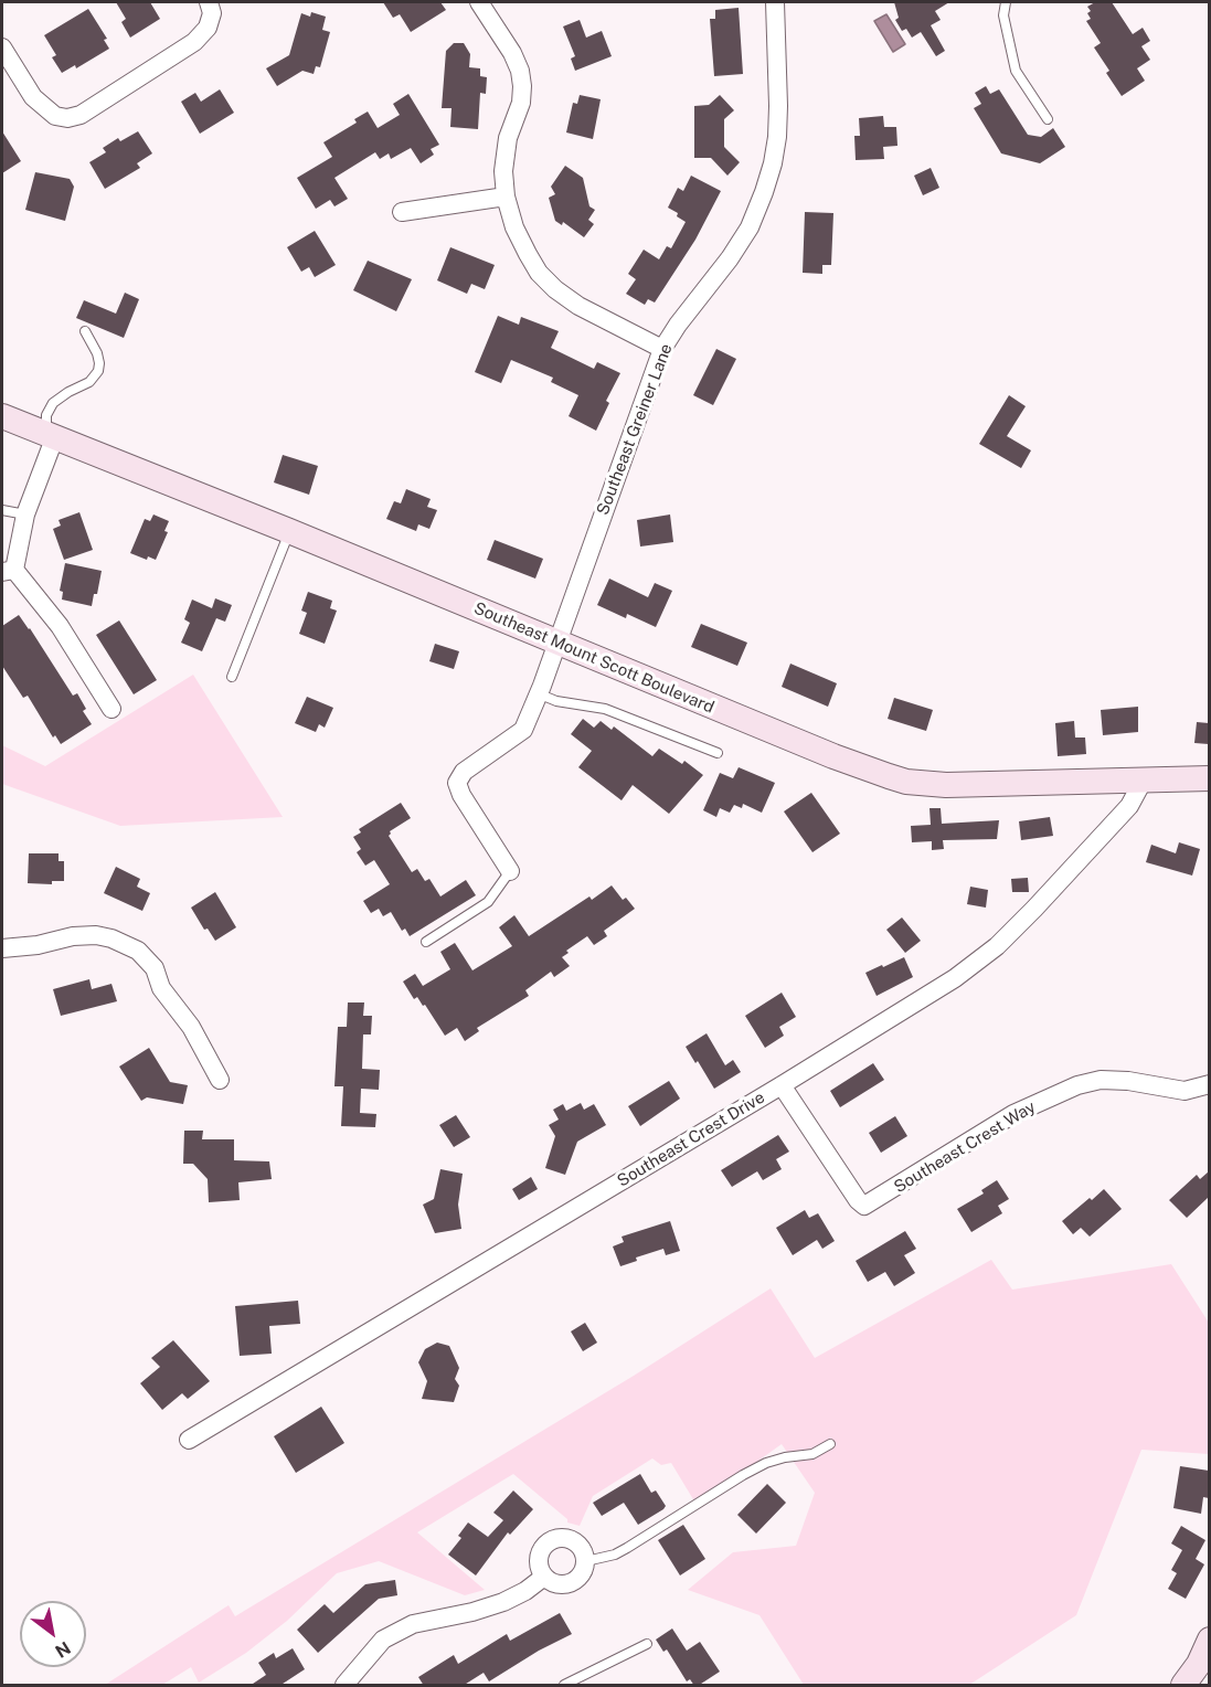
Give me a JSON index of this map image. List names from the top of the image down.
{
  "streets": {
    "main road": ["Southeast Mount Scott Boulevard"],
    "street": ["Southeast Greiner Lane", "Southeast Crest Drive", "Southeast Crest Way"]
  },
  "crossings": [
    ["Southeast Greiner Lane", "Southeast Mount Scott Boulevard"],
    ["Southeast Mount Scott Boulevard", "Southeast Crest Drive"],
    ["Southeast Crest Drive", "Southeast Crest Way"]
  ],
  "north": "bottom right"
}
